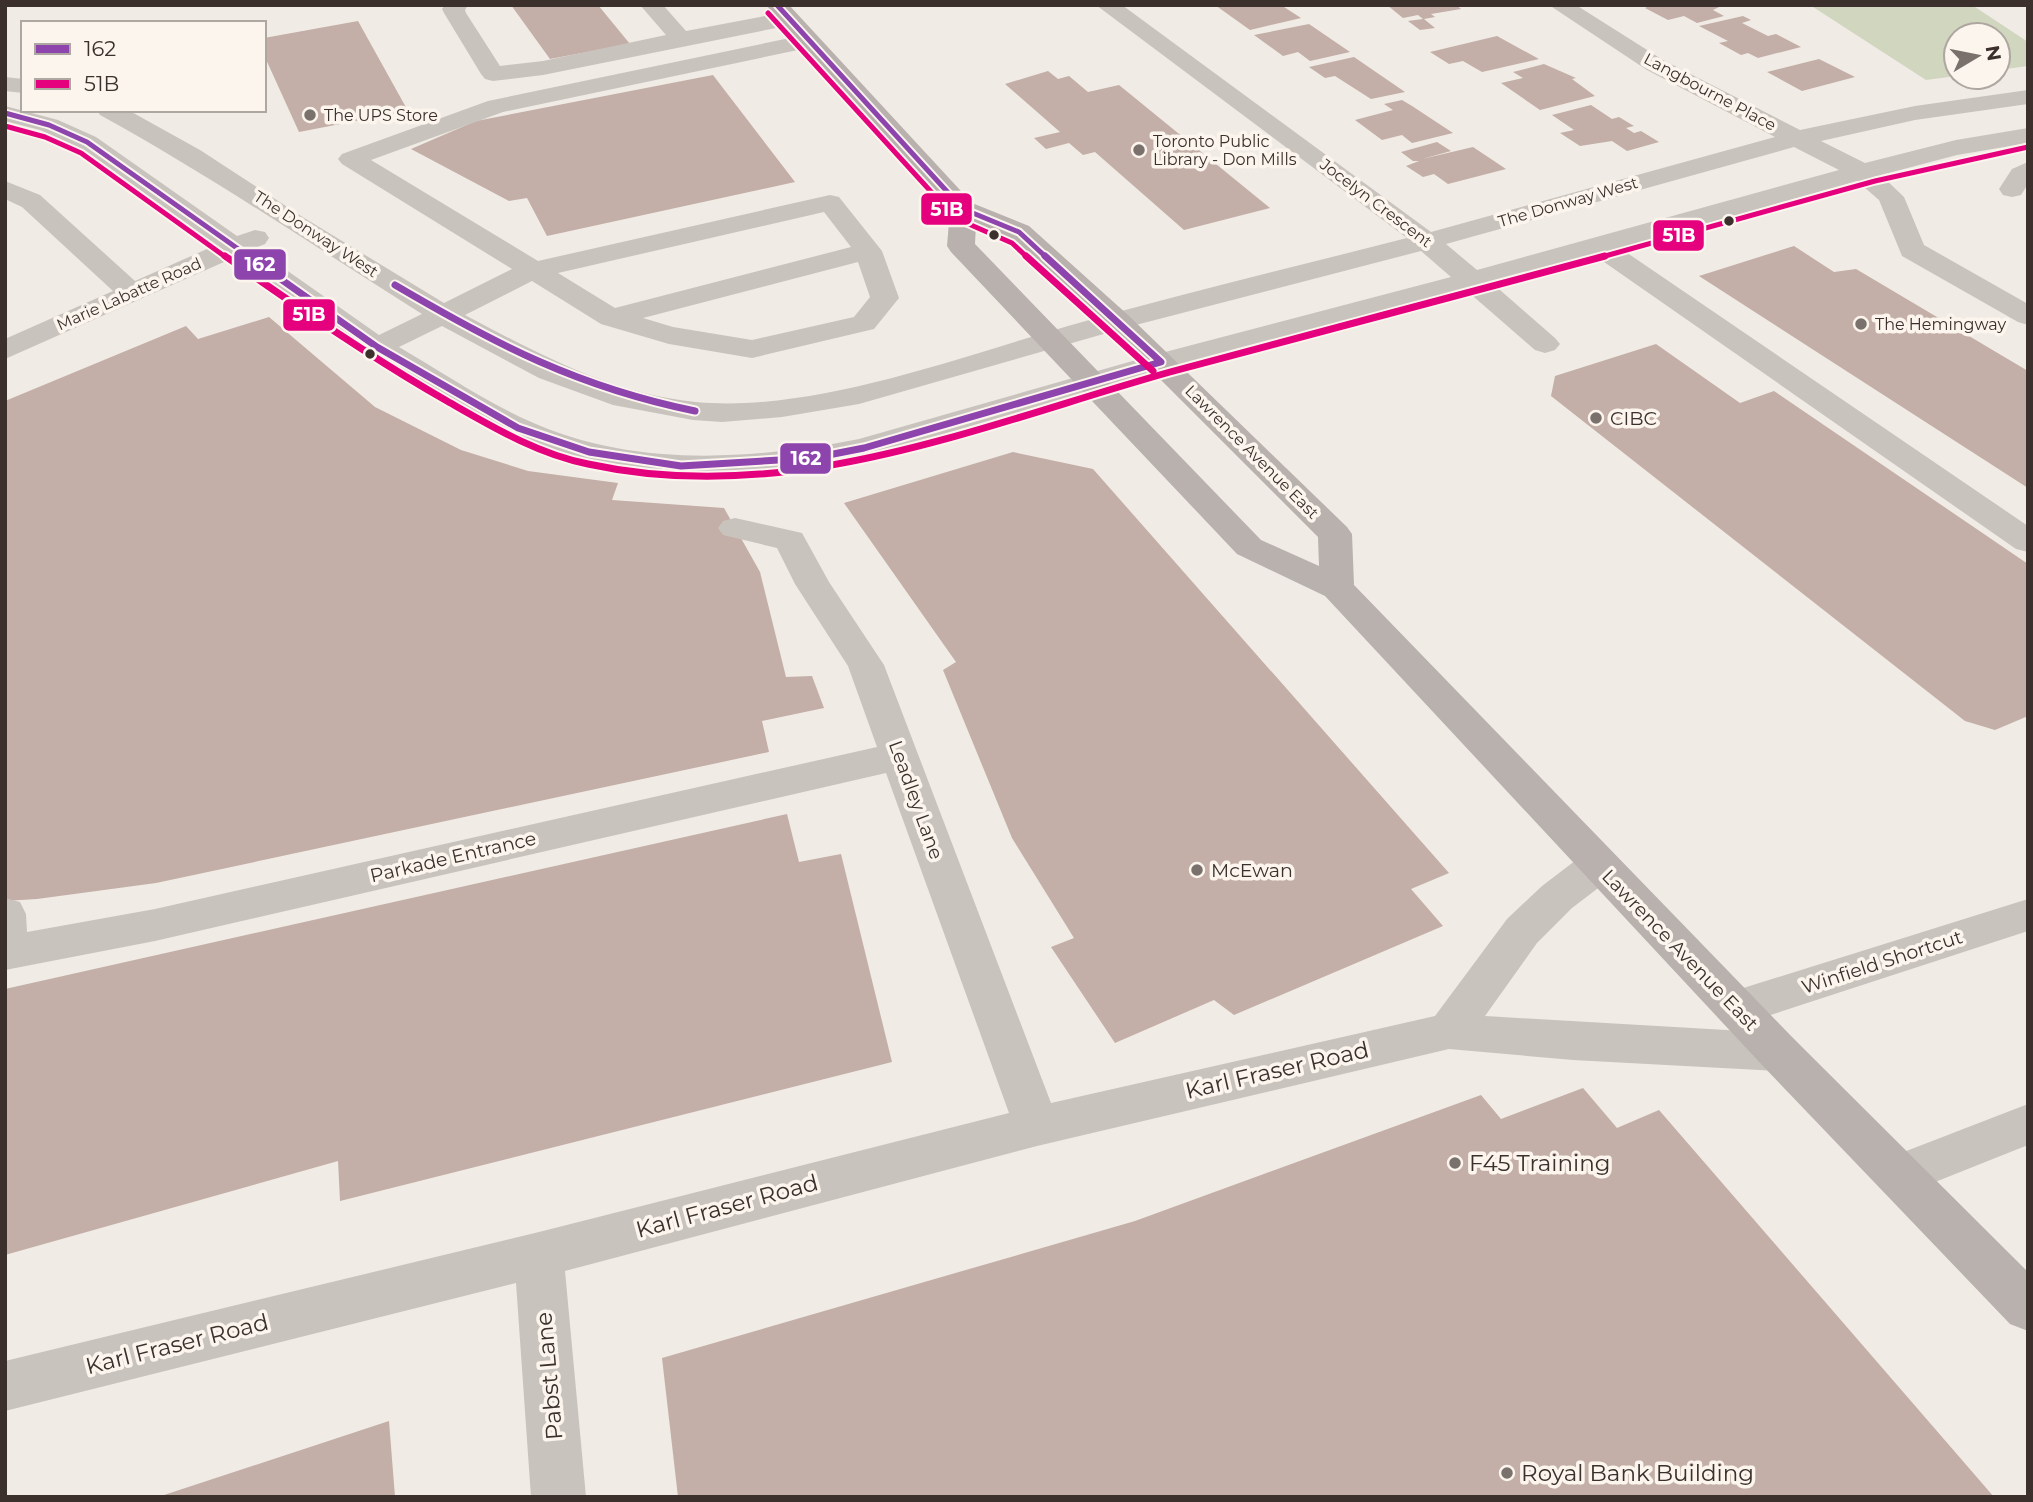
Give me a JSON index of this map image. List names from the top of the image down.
{
  "streets": {
    "main road": ["Lawrence Avenue East"],
    "street": [
      "Langbourne Place",
      "The Donway West",
      "Jocelyn Crescent",
      "Marie Labatte Road",
      "Leadley Lane",
      "Parkade Entrance",
      "Winfield Shortcut",
      "Karl Fraser Road",
      "Pabst Lane"
    ]
  },
  "crossings": [
    ["Langbourne Place", "The Donway West"],
    ["The Donway West", "Jocelyn Crescent"],
    ["The Donway West", "Marie Labatte Road"],
    ["The Donway West", "Lawrence Avenue East"],
    ["Lawrence Avenue East", "Winfield Shortcut"],
    ["Lawrence Avenue East", "Karl Fraser Road"],
    ["Leadley Lane", "Parkade Entrance"],
    ["Leadley Lane", "Karl Fraser Road"],
    ["Karl Fraser Road", "Pabst Lane"]
  ],
  "places": [
    "The UPS Store",
    "Toronto Public Library - Don Mills",
    "The Hemingway",
    "CIBC",
    "McEwan",
    "F45 Training",
    "Royal Bank Building"
  ],
  "lines": ["transit line 162", "transit line 51B"],
  "legend": ["162", "51B"],
  "north": "right"
}
